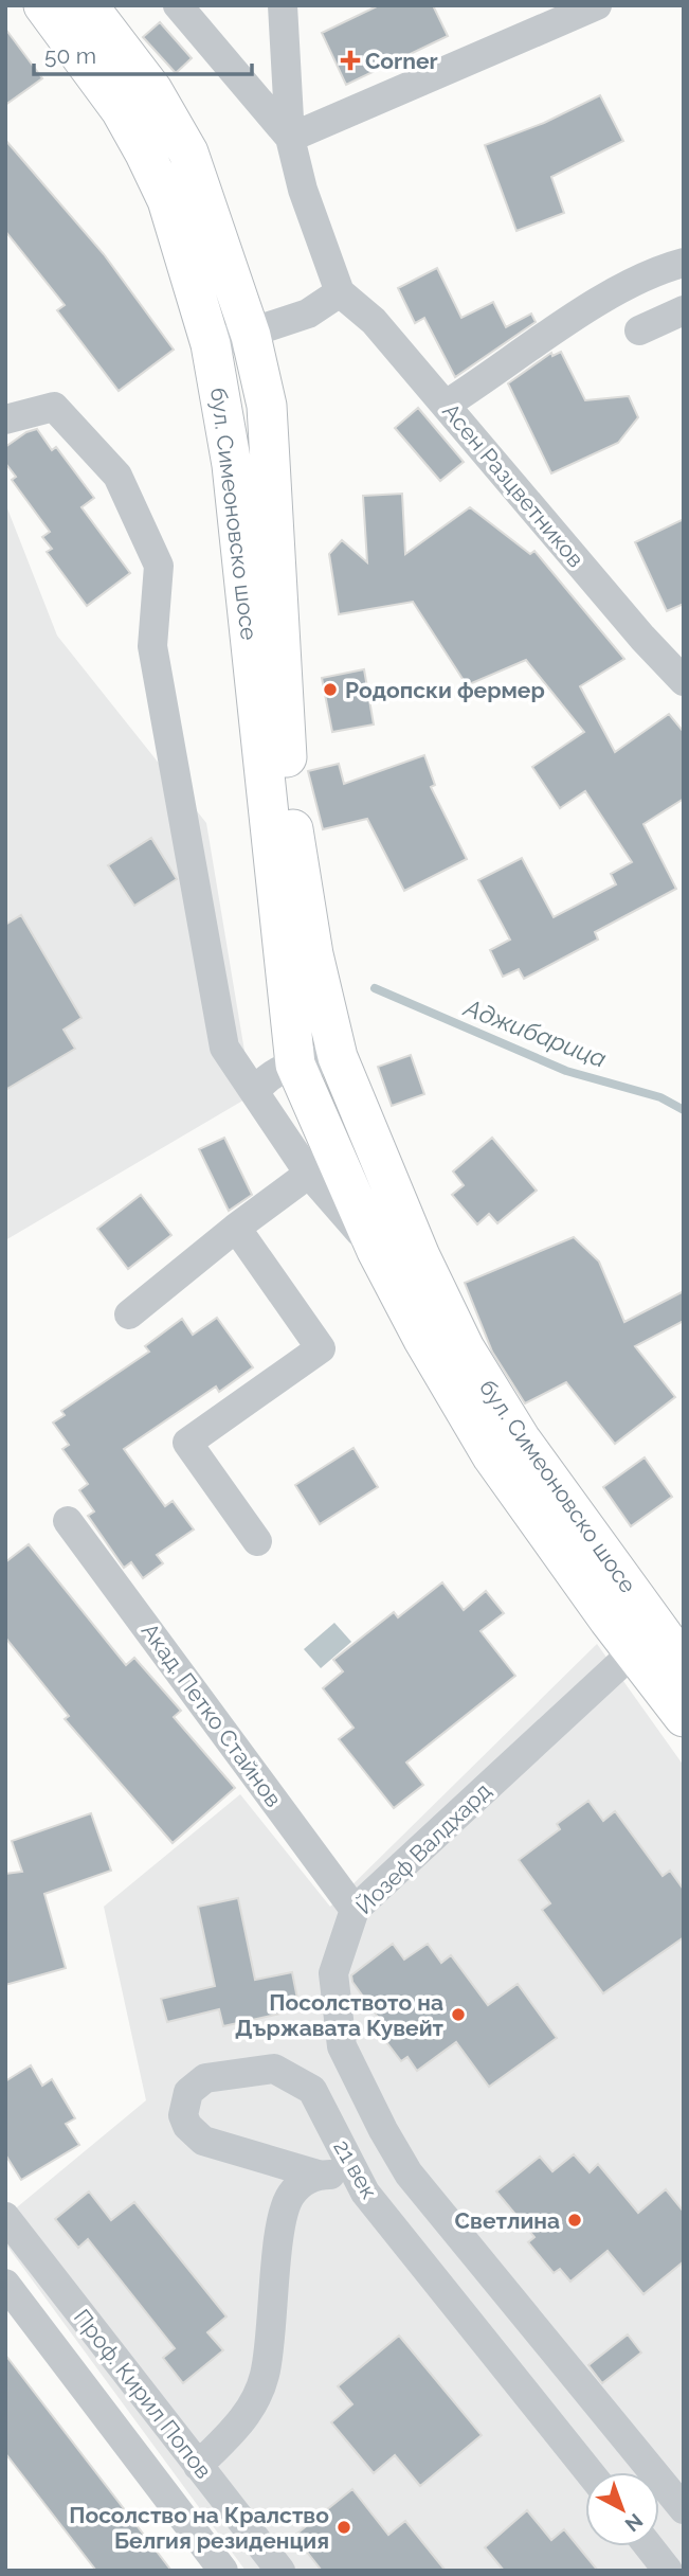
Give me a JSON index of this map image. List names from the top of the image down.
{
  "streets": {
    "main road": ["бул. Симеоновско шосе"],
    "street": [
      "Асен Разцветников",
      "Акад. Петко Стайнов",
      "Йозеф Валдхард",
      "21 век",
      "Проф. Кирил Попов"
    ]
  },
  "crossings": [
    ["бул. Симеоновско шосе", "Йозеф Валдхард"],
    ["Акад. Петко Стайнов", "Йозеф Валдхард"]
  ],
  "water": ["Аджибарица"],
  "places": {
    "health": ["Corner"],
    "other": [
      "Родопски фермер",
      "Посолството на Държавата Кувейт",
      "Светлина",
      "Посолство на Кралство Белгия резиденция"
    ]
  },
  "scale_bar": "50 m",
  "north": "bottom right"
}
